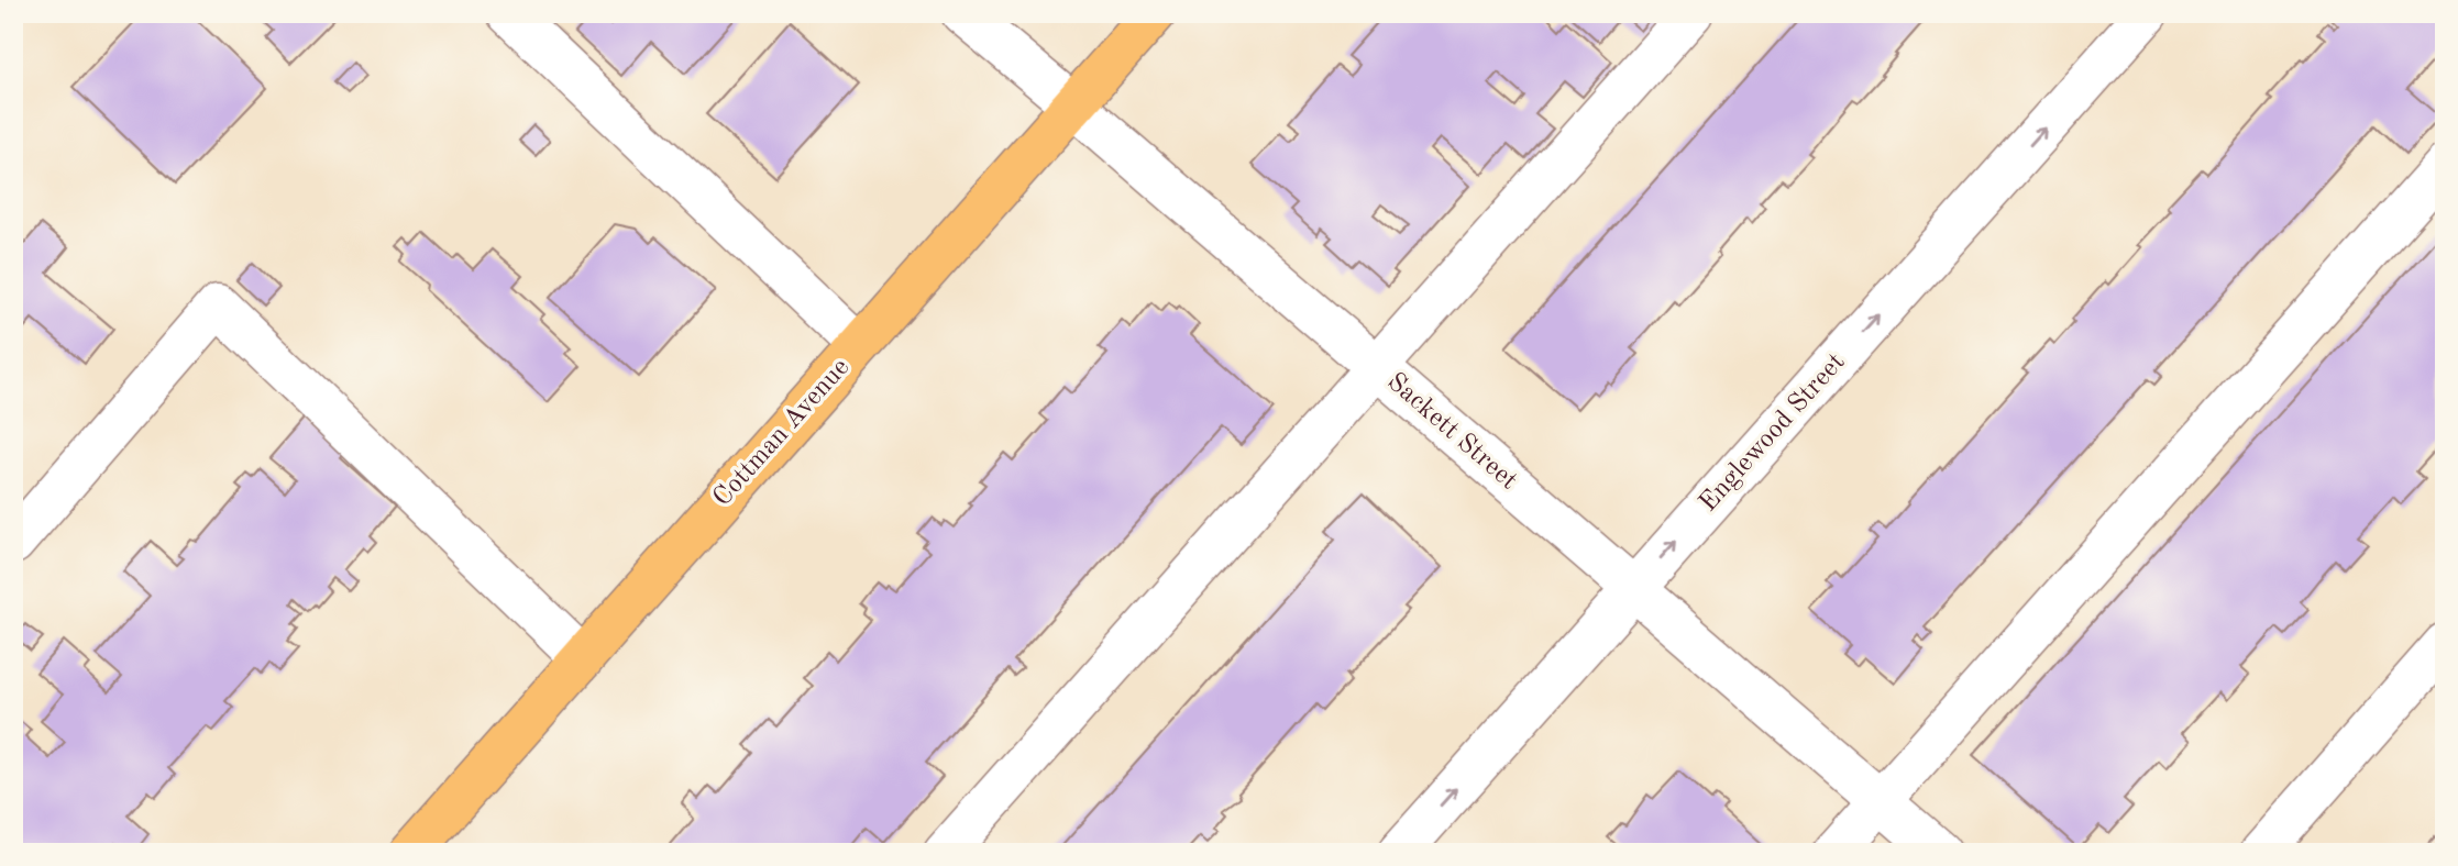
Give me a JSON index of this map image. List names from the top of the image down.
{
  "streets": {
    "main road": ["Cottman Avenue"],
    "street": ["Sackett Street", "Englewood Street"]
  },
  "crossings": [
    ["Sackett Street", "Cottman Avenue"],
    ["Sackett Street", "Englewood Street"]
  ]
}
